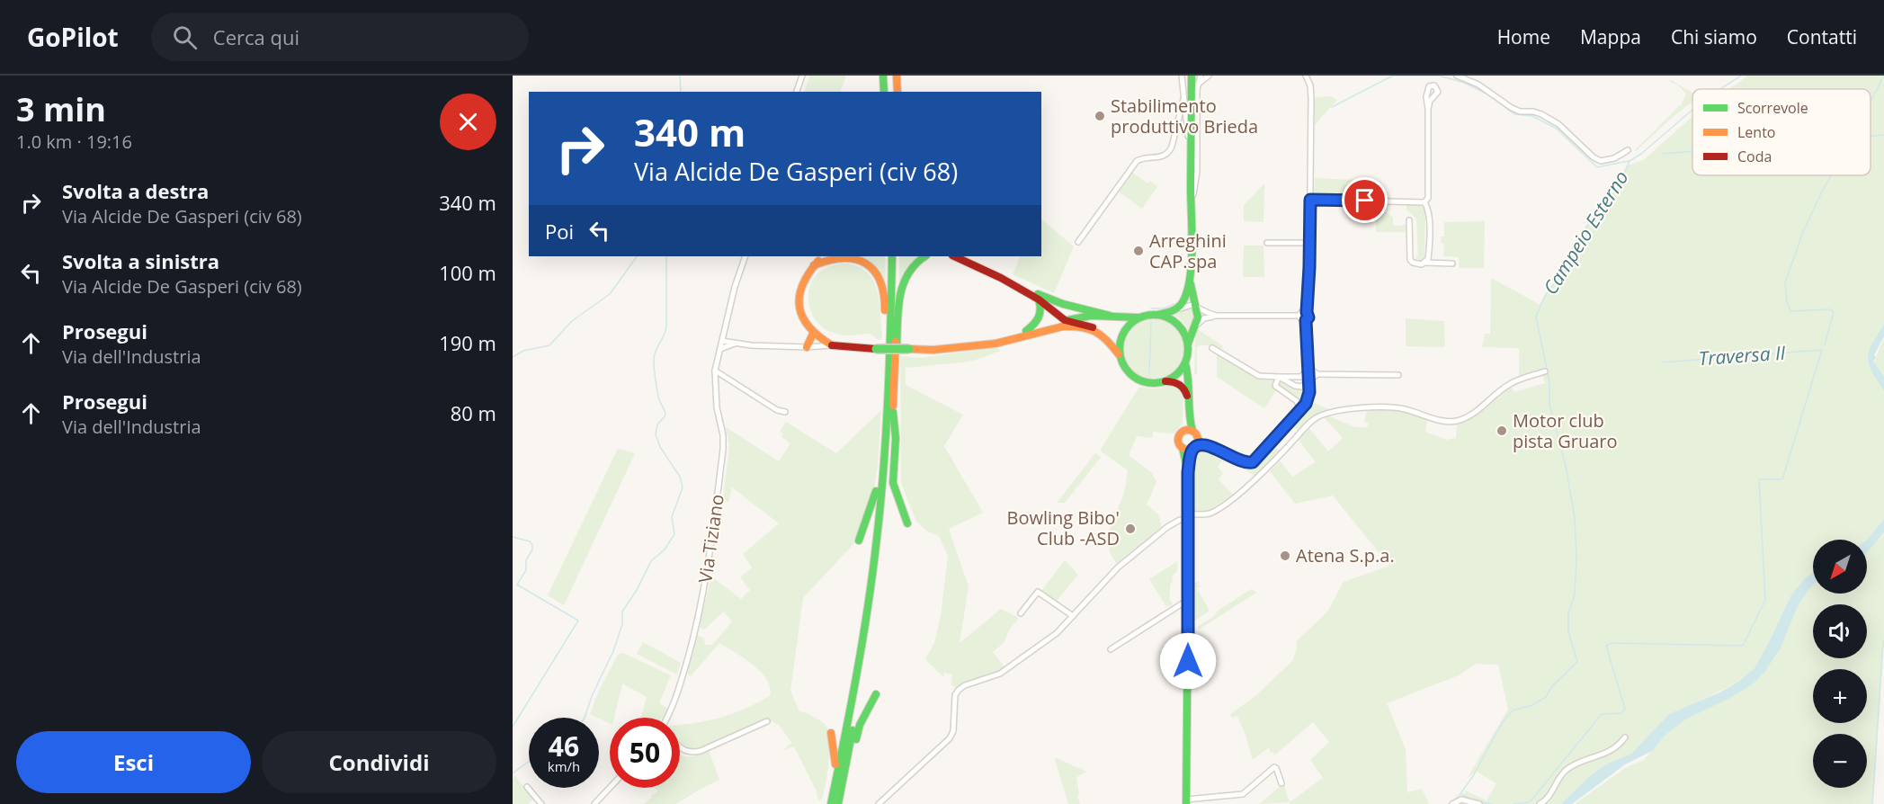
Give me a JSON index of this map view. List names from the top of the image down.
{
  "streets": {
    "street": ["Via Tiziano"]
  },
  "water": ["Campeio Esterno", "Traversa II"],
  "places": [
    "Stabilimento produttivo Brieda",
    "Arreghini CAP.spa",
    "Motor club pista Gruaro",
    "Bowling Bibo' Club -ASD",
    "Atena S.p.a."
  ],
  "legend": ["Scorrevole", "Lento", "Coda"],
  "north": "bottom left",
  "page": {
    "header": "GoPilot",
    "search": "Cerca qui",
    "nav": [
      "Home",
      "Mappa",
      "Chi siamo",
      "Contatti"
    ],
    "heading": ["3 min", "1.0 km · 19:16"],
    "turn": ["340 m", "Via Alcide De Gasperi (civ 68)"],
    "list": [
      {
        "name": "Svolta a destra",
        "note": "Via Alcide De Gasperi (civ 68)",
        "value": "340 m"
      },
      {
        "name": "Svolta a sinistra",
        "note": "Via Alcide De Gasperi (civ 68)",
        "value": "100 m"
      },
      {
        "name": "Prosegui",
        "note": "Via dell'Industria",
        "value": "190 m"
      },
      {
        "name": "Prosegui",
        "note": "Via dell'Industria",
        "value": "80 m"
      }
    ],
    "then": "Poi",
    "map_buttons": ["+", "−"],
    "speed": "46 km/h",
    "limit": "50",
    "buttons": ["Esci", "Condividi"]
  }
}
